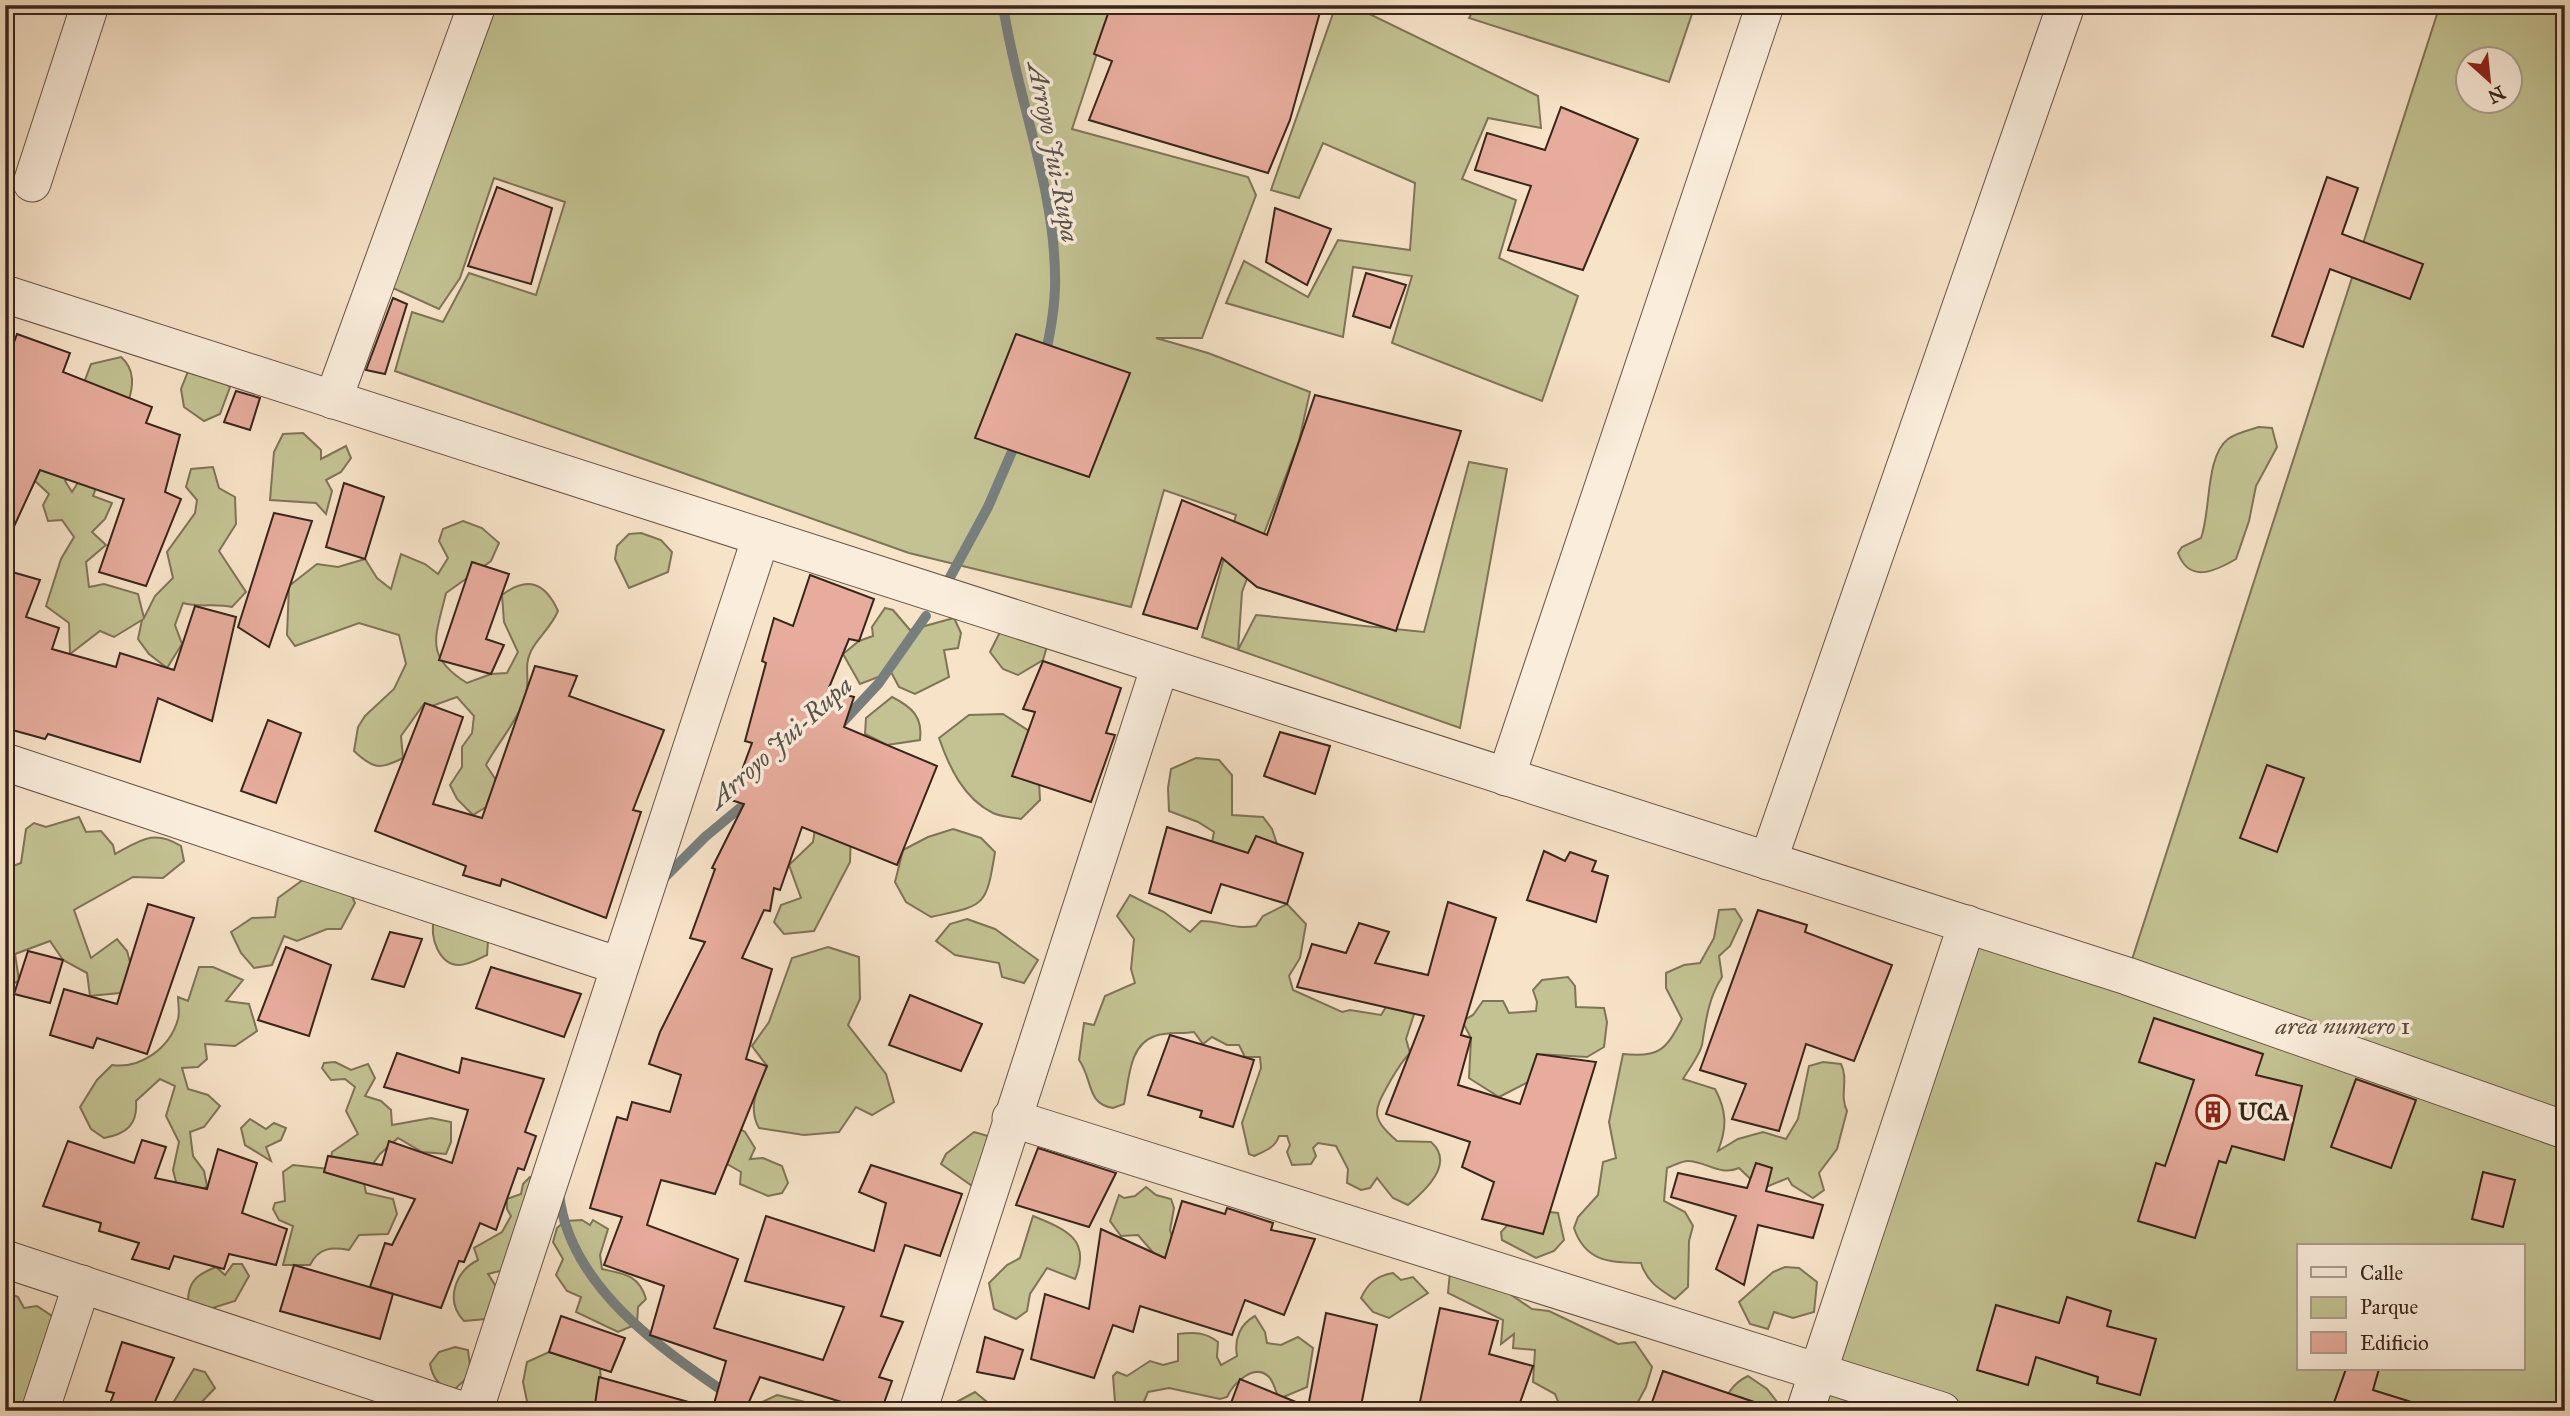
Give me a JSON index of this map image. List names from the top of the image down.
{
  "water": ["Arroyo Jui-Rupa"],
  "parks": ["area numero 1"],
  "places": {
    "building": ["UCA"]
  },
  "legend": ["Calle", "Parque", "Edificio"],
  "north": "bottom right"
}
